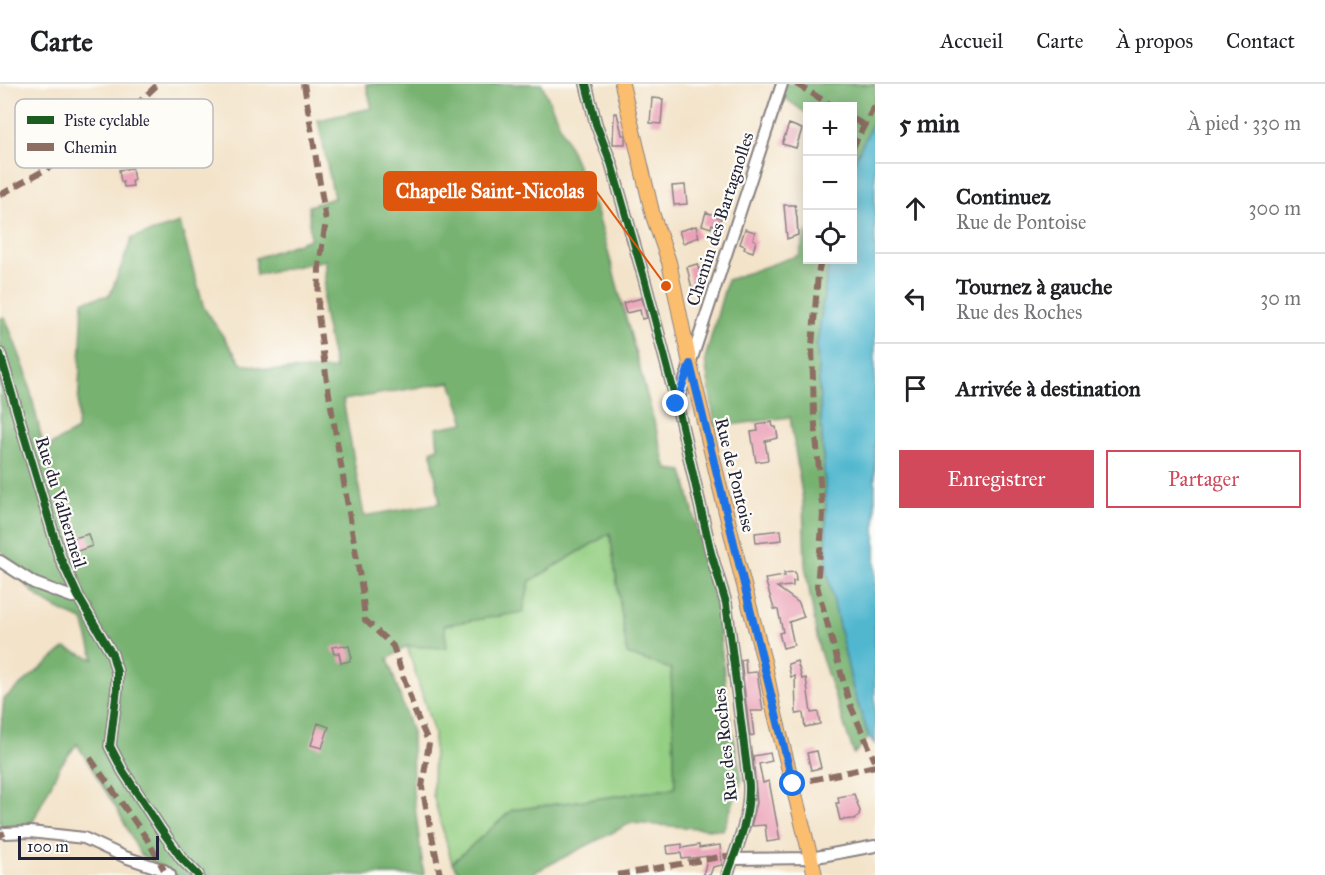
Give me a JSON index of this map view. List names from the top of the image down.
{
  "streets": {
    "main road": ["Rue de Pontoise"],
    "street": ["Chemin des Bartagnolles", "Rue du Valhermeil", "Rue des Roches"]
  },
  "crossings": [
    ["Chemin des Bartagnolles", "Rue de Pontoise"]
  ],
  "places": ["Chapelle Saint-Nicolas"],
  "legend": ["Piste cyclable", "Chemin"],
  "scale_bar": "100 m",
  "page": {
    "header": "Carte",
    "nav": [
      "Accueil",
      "Carte",
      "À propos",
      "Contact"
    ],
    "heading": ["5 min", "À pied · 330 m"],
    "map_buttons": ["+", "−"],
    "list": [
      ["Continuez", "Rue de Pontoise", "300 m"],
      ["Tournez à gauche", "Rue des Roches", "30 m"],
      "Arrivée à destination"
    ],
    "buttons": ["Enregistrer", "Partager"],
    "scale": "100 m"
  }
}
